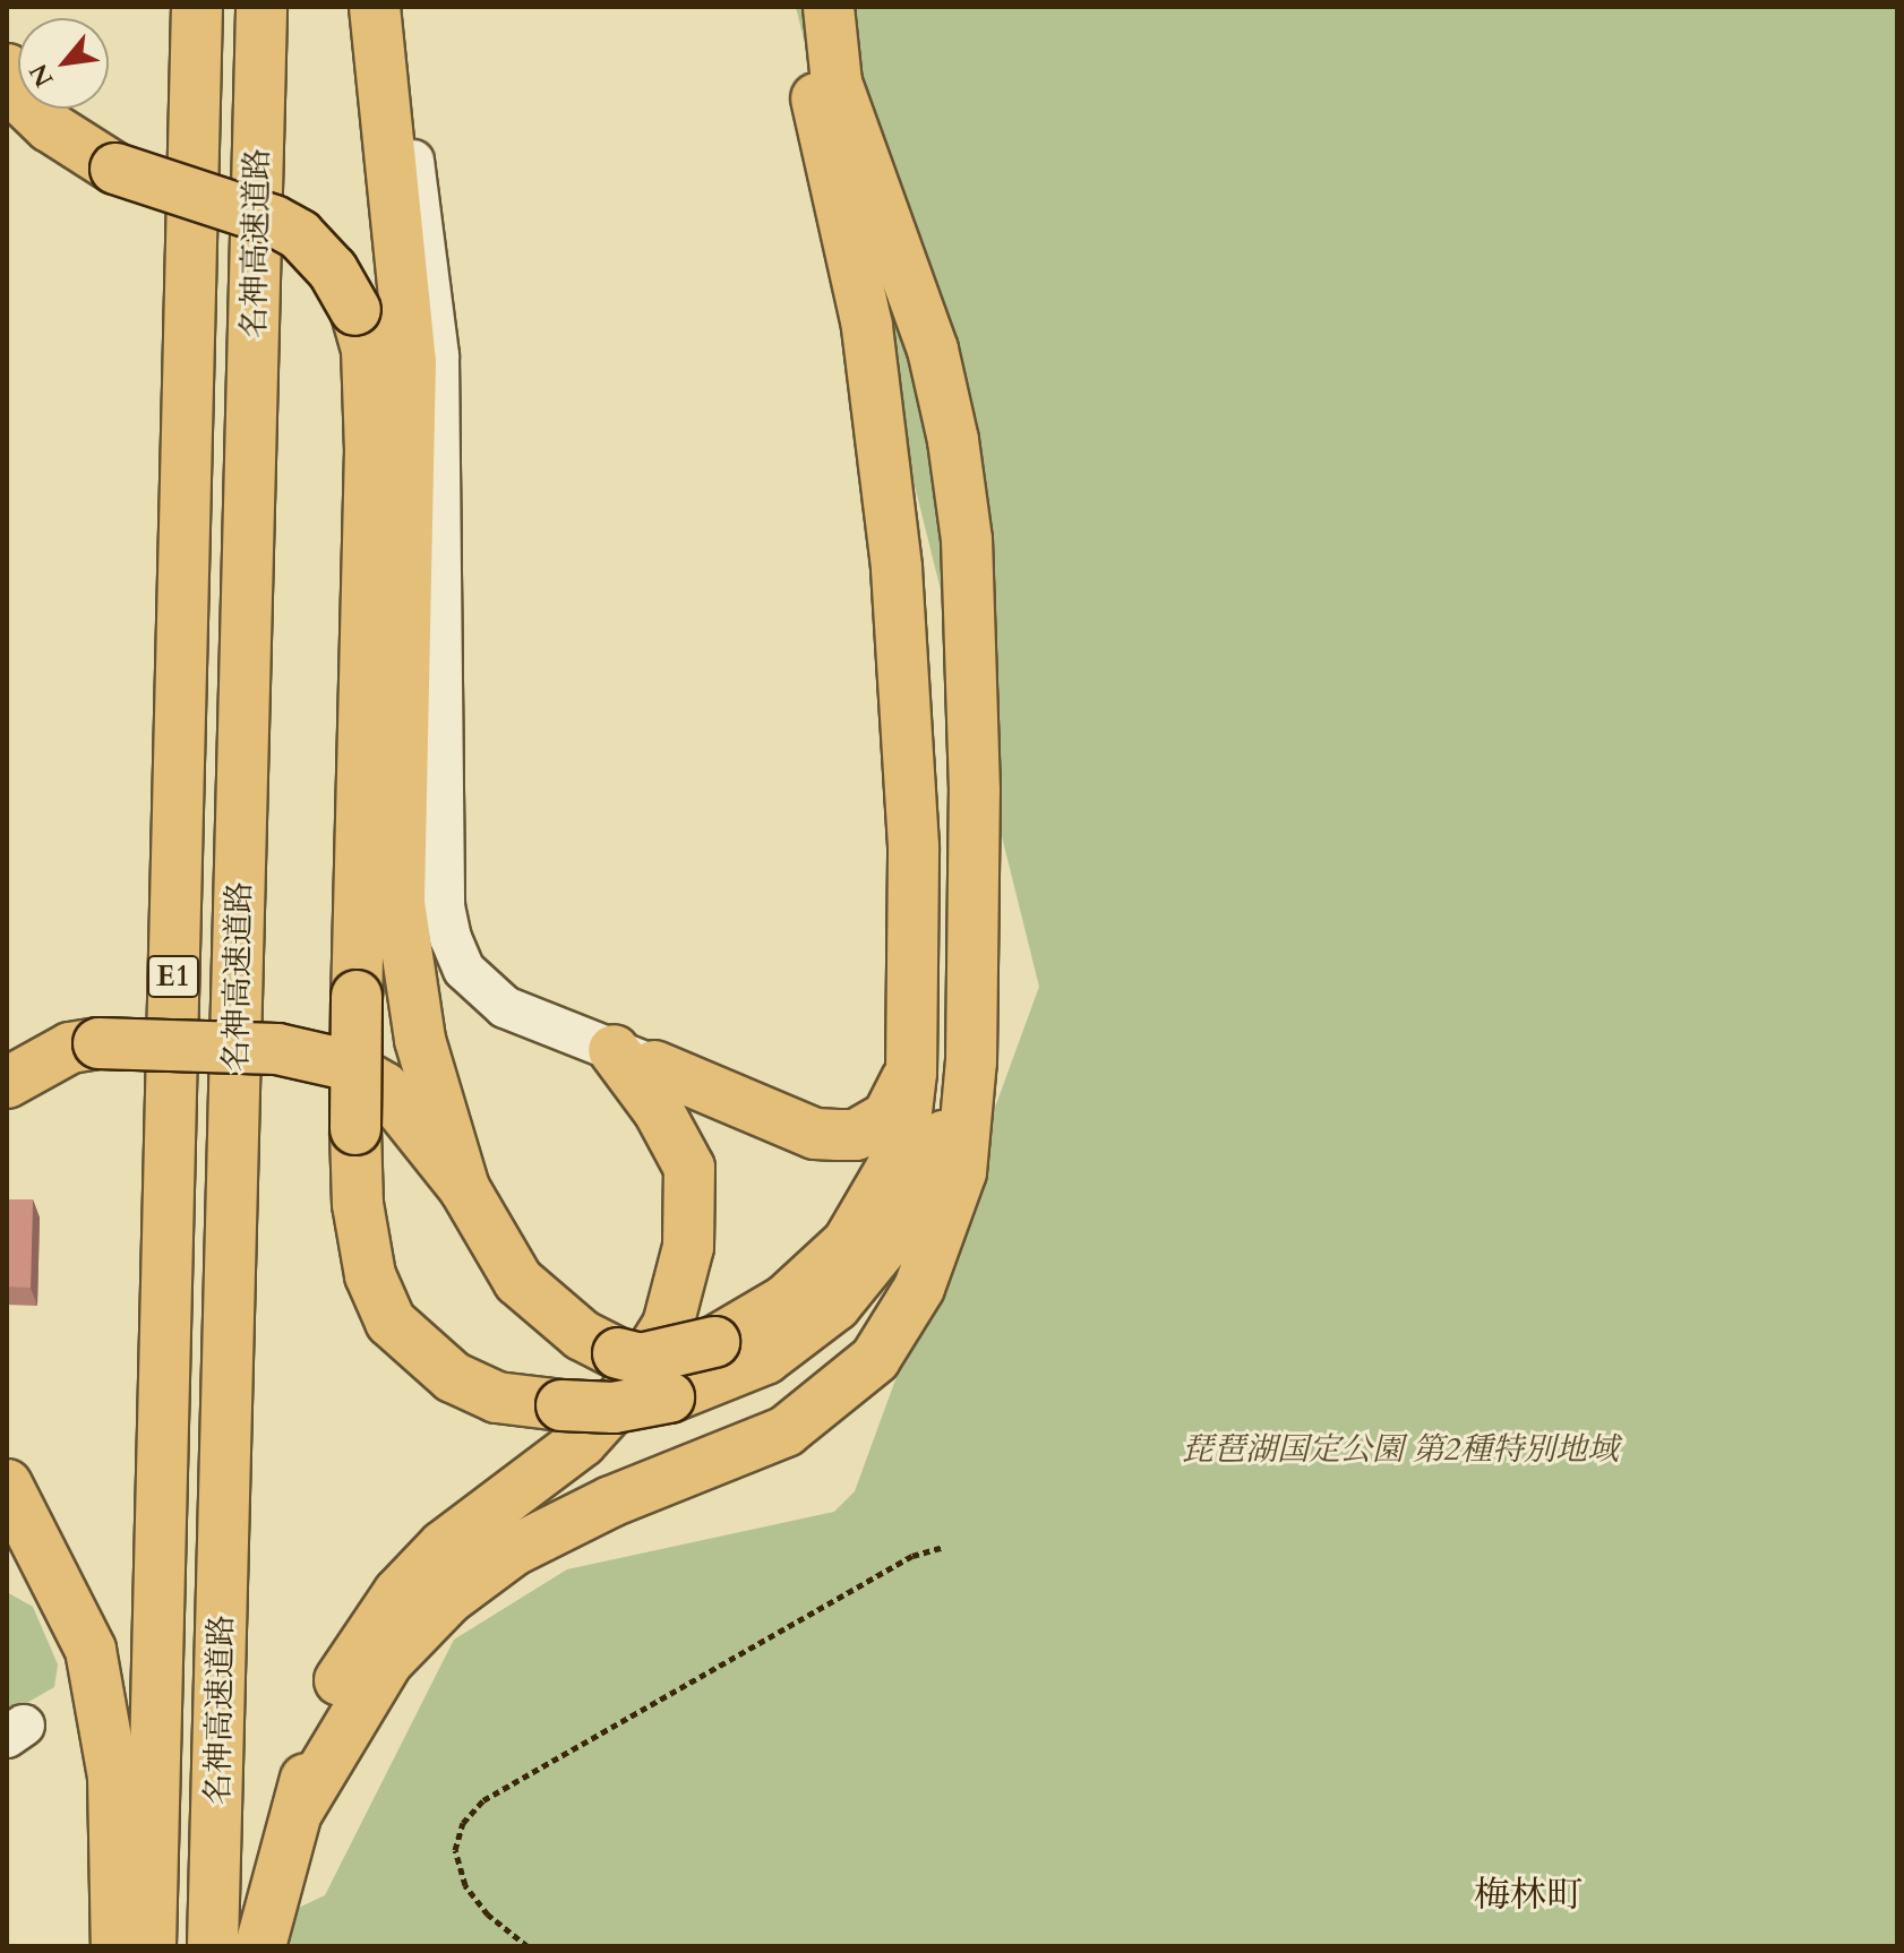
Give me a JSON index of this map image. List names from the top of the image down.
{
  "streets": {
    "highway": ["名神高速道路", "E1"]
  },
  "districts": ["梅林町"],
  "parks": ["琵琶湖国定公園 第2種特別地域"],
  "north": "bottom left"
}
